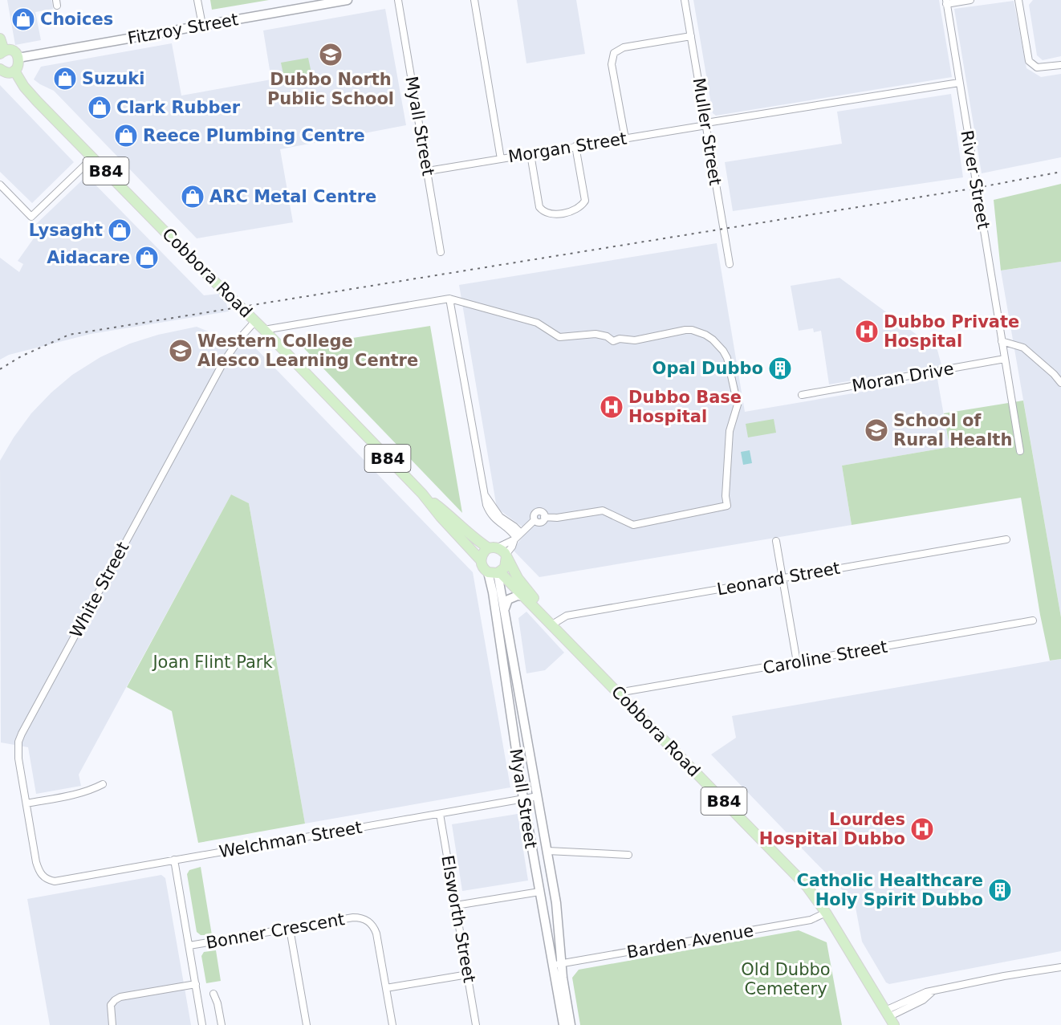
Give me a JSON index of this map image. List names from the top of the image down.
{
  "streets": {
    "main road": ["B84", "Cobbora Road"],
    "street": [
      "Fitzroy Street",
      "Myall Street",
      "Muller Street",
      "Morgan Street",
      "River Street",
      "Moran Drive",
      "Leonard Street",
      "White Street",
      "Caroline Street",
      "Welchman Street",
      "Elsworth Street",
      "Bonner Crescent",
      "Barden Avenue"
    ]
  },
  "crossings": [
    ["Myall Street", "Morgan Street"],
    ["Myall Street", "B84"],
    ["Myall Street", "Cobbora Road"],
    ["Myall Street", "Welchman Street"],
    ["Myall Street", "Barden Avenue"],
    ["Muller Street", "Morgan Street"],
    ["Morgan Street", "River Street"],
    ["B84", "Cobbora Road"],
    ["River Street", "Moran Drive"],
    ["Cobbora Road", "Leonard Street"],
    ["Cobbora Road", "White Street"],
    ["Cobbora Road", "Caroline Street"],
    ["Cobbora Road", "Barden Avenue"],
    ["White Street", "Welchman Street"],
    ["Welchman Street", "Elsworth Street"]
  ],
  "parks": ["Joan Flint Park", "Old Dubbo Cemetery"],
  "places": {
    "shop": [
      "Choices",
      "Suzuki",
      "Clark Rubber",
      "Reece Plumbing Centre",
      "ARC Metal Centre",
      "Lysaght",
      "Aidacare"
    ],
    "school or university": ["Dubbo North Public School", "Western College Alesco Learning Centre", "School of Rural Health"],
    "hospital": ["Dubbo Private Hospital", "Dubbo Base Hospital", "Lourdes Hospital Dubbo"],
    "building": ["Opal Dubbo", "Catholic Healthcare Holy Spirit Dubbo"]
  }
}
